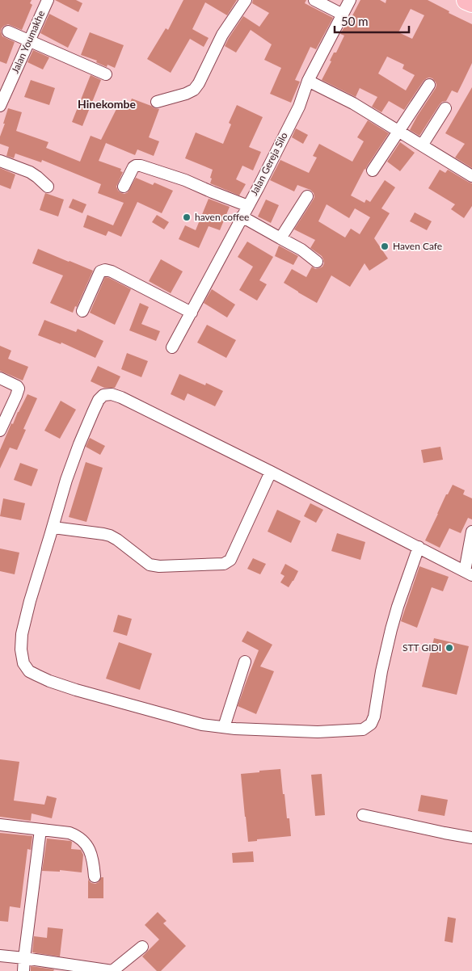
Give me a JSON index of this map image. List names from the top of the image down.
{
  "streets": {
    "street": ["Jalan Youmakhe", "Jalan Gereja Silo"]
  },
  "districts": ["Hinekombe"],
  "places": ["haven coffee", "Haven Cafe", "STT GIDI"],
  "scale_bar": "50 m"
}
